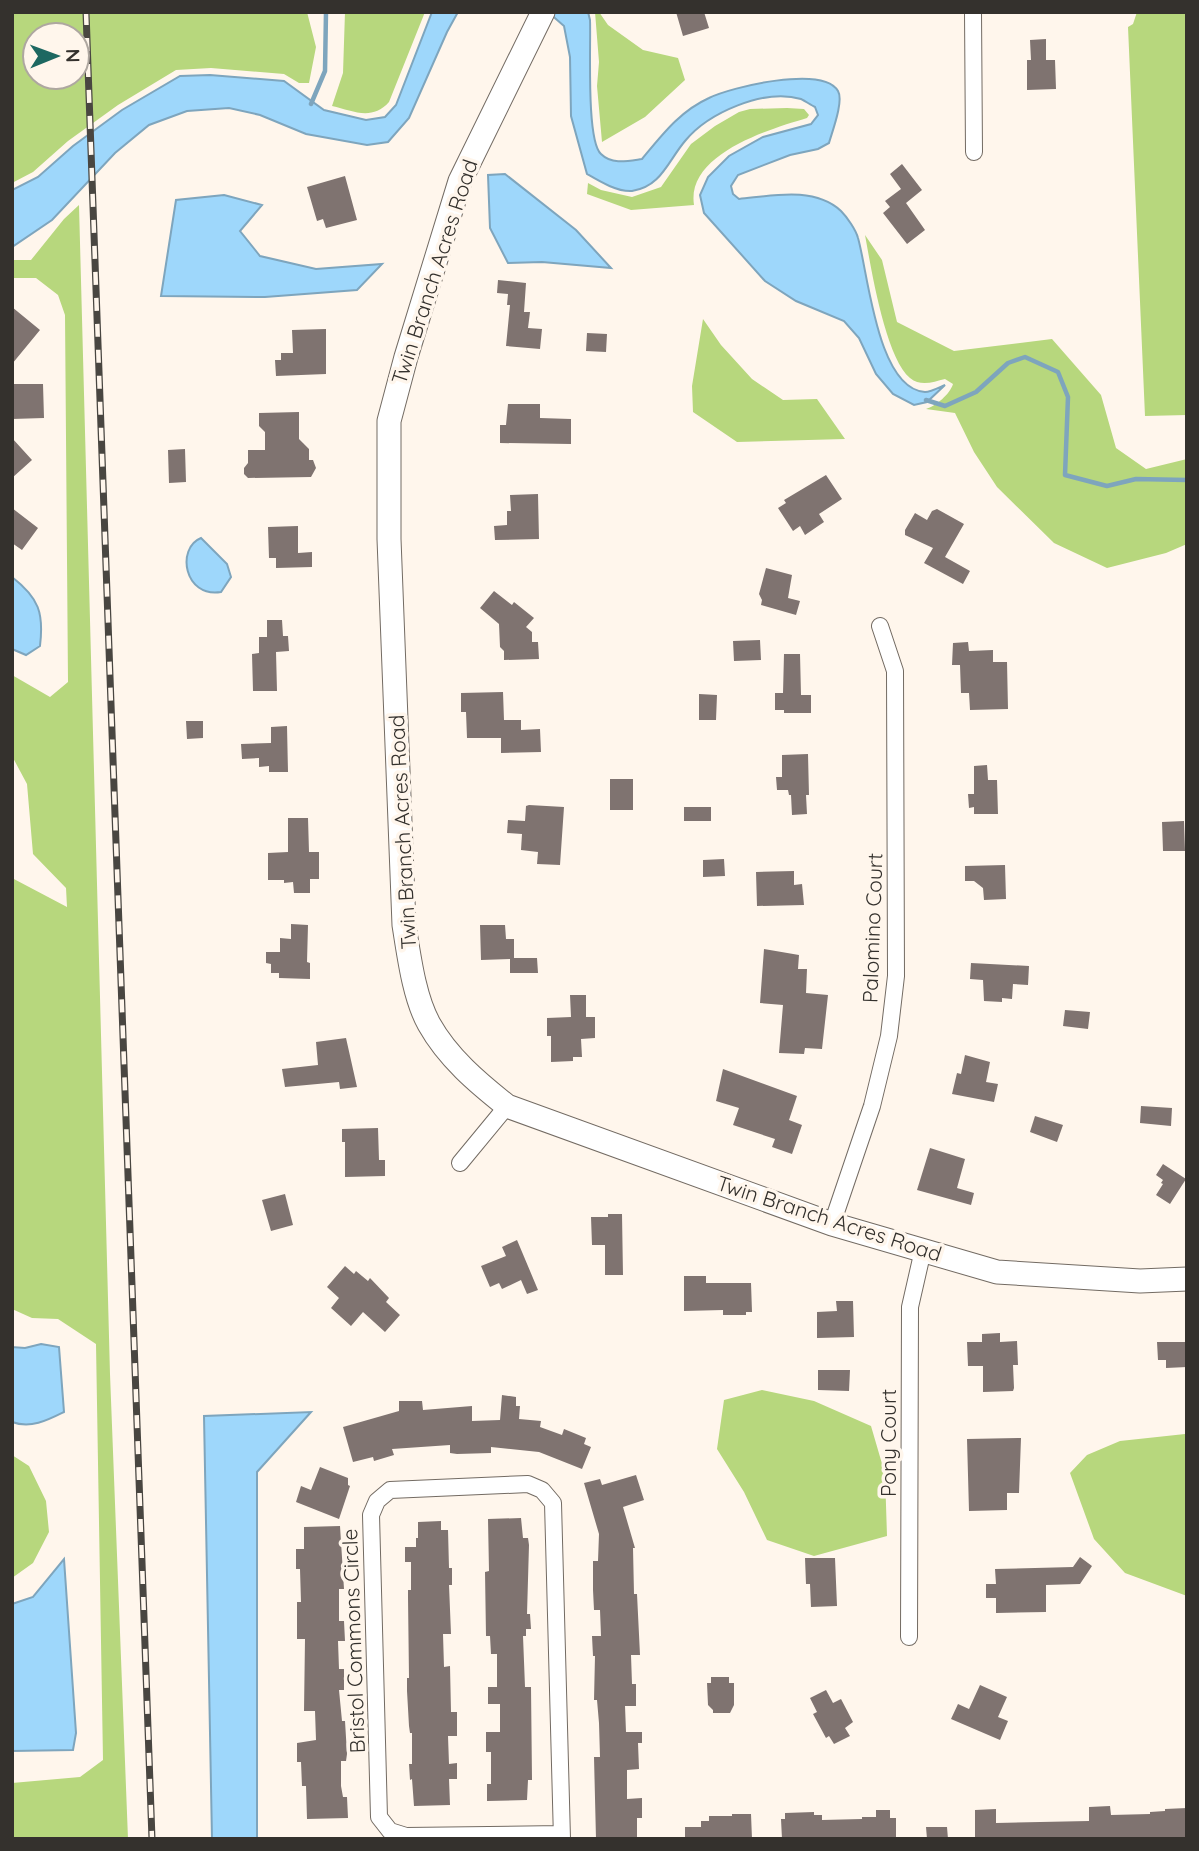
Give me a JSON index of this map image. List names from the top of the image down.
{
  "streets": {
    "street": [
      "Twin Branch Acres Road",
      "Palomino Court",
      "Pony Court",
      "Bristol Commons Circle"
    ]
  },
  "crossings": [
    ["Twin Branch Acres Road", "Palomino Court"],
    ["Twin Branch Acres Road", "Pony Court"]
  ],
  "north": "right"
}
